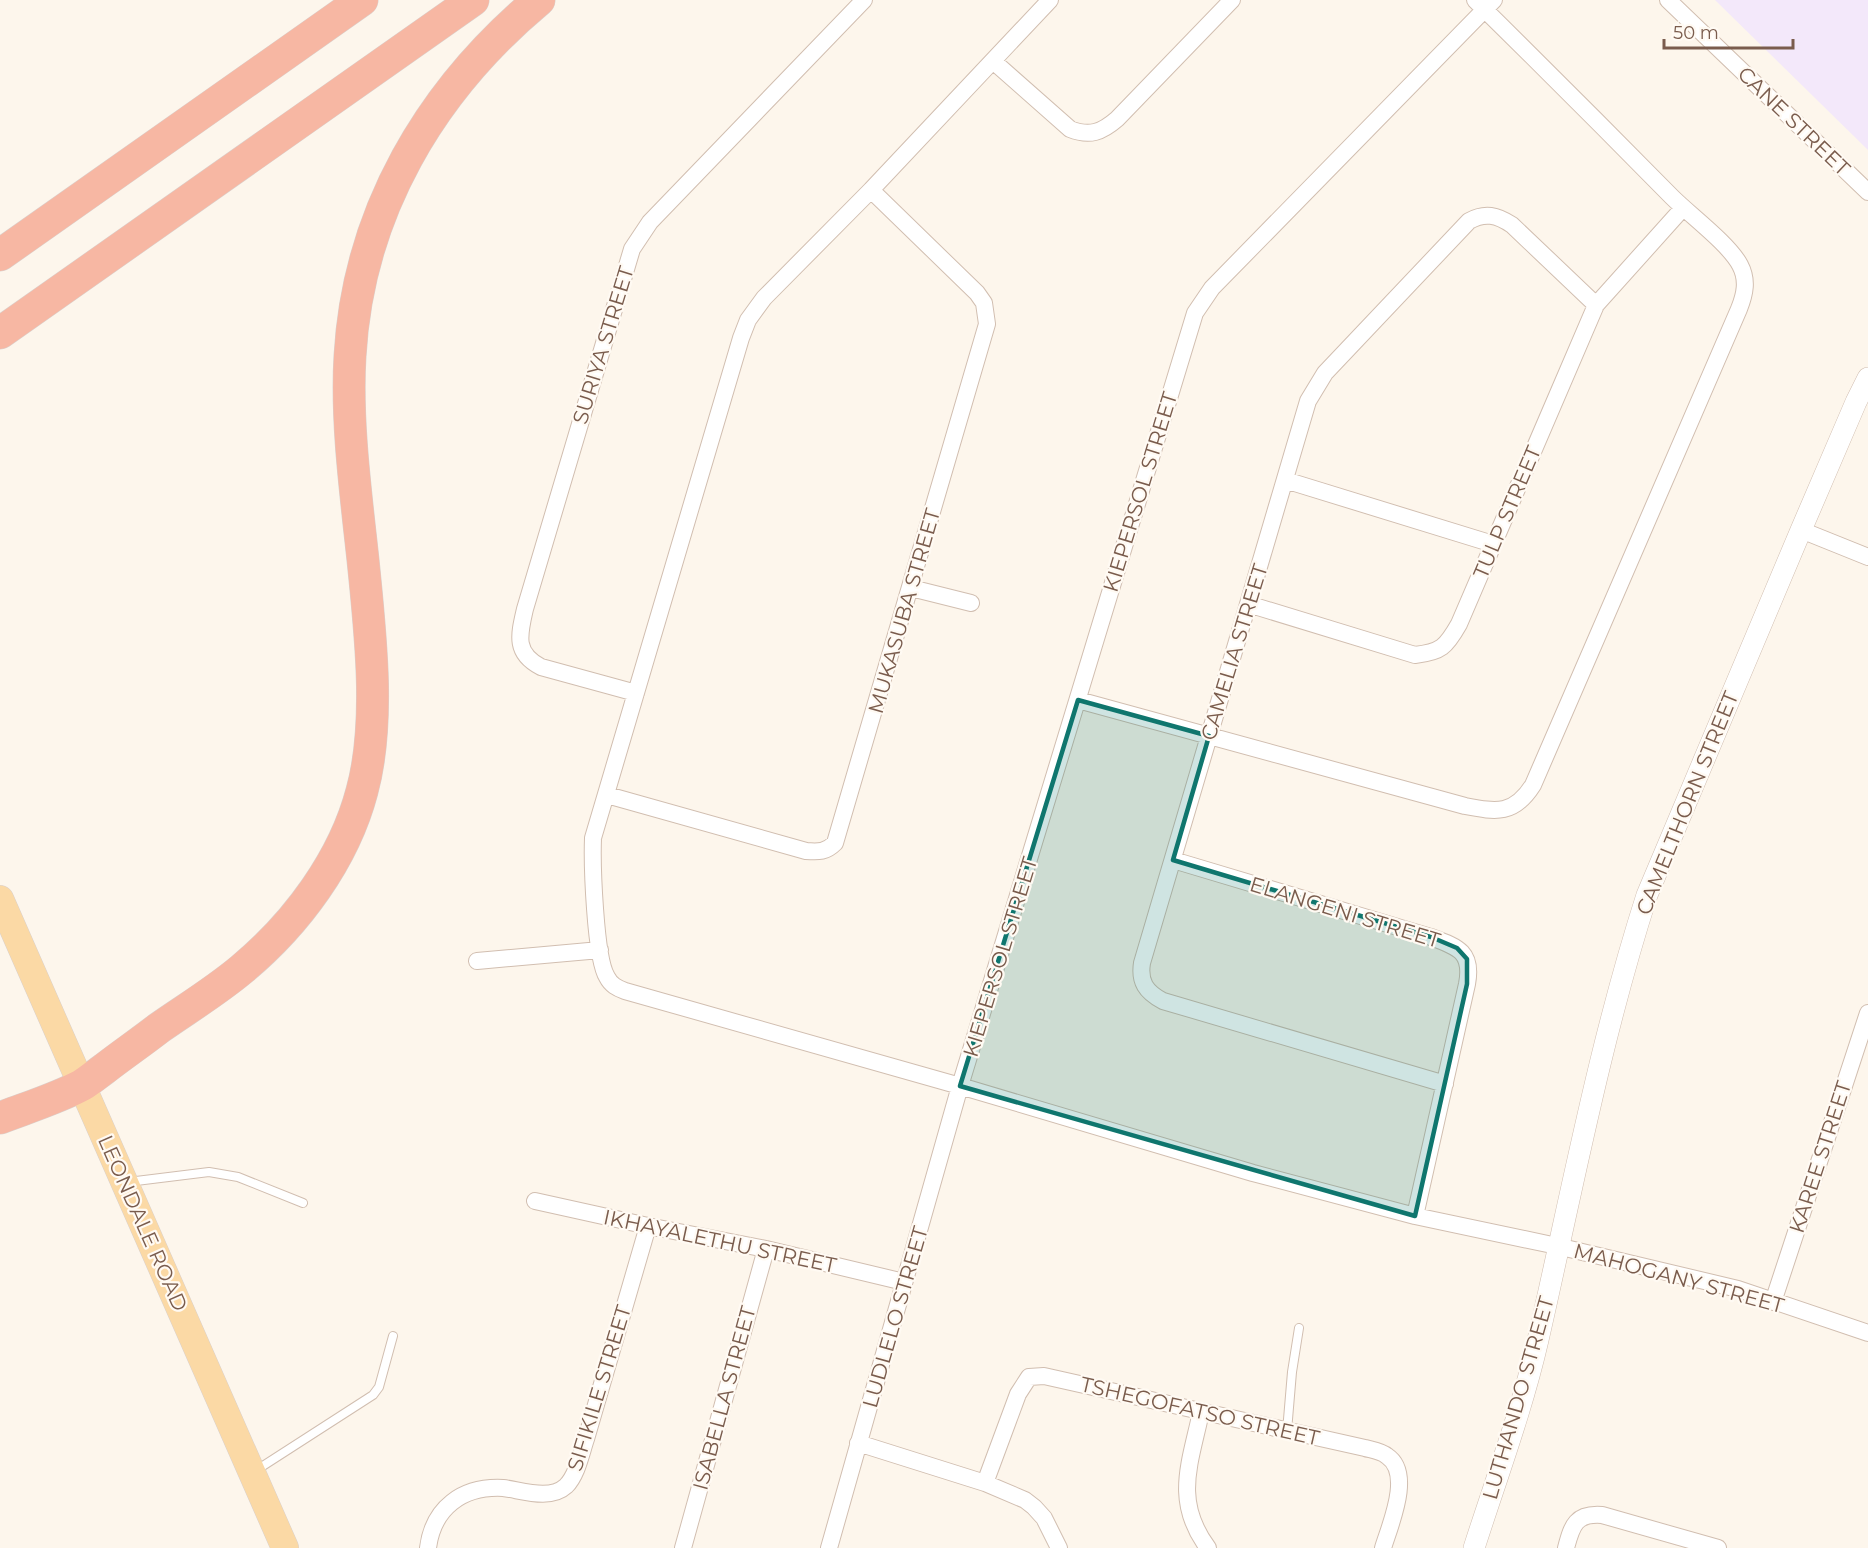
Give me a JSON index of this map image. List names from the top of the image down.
{
  "streets": {
    "main road": ["LEONDALE ROAD"],
    "street": [
      "CANE STREET",
      "SURIYA STREET",
      "KIEPERSOL STREET",
      "TULP STREET",
      "MUKASUBA STREET",
      "CAMELIA STREET",
      "CAMELTHORN STREET",
      "ELANGENI STREET",
      "KAREE STREET",
      "IKHAYALETHU STREET",
      "MAHOGANY STREET",
      "LUDLELO STREET",
      "SIFIKILE STREET",
      "ISABELLA STREET",
      "LUTHANDO STREET",
      "TSHEGOFATSO STREET"
    ]
  },
  "crossings": [
    ["SURIYA STREET", "MAHOGANY STREET"],
    ["KIEPERSOL STREET", "MAHOGANY STREET"],
    ["KIEPERSOL STREET", "LUDLELO STREET"],
    ["TULP STREET", "CAMELIA STREET"],
    ["MUKASUBA STREET", "MAHOGANY STREET"],
    ["CAMELIA STREET", "ELANGENI STREET"],
    ["CAMELTHORN STREET", "MAHOGANY STREET"],
    ["CAMELTHORN STREET", "LUTHANDO STREET"],
    ["ELANGENI STREET", "MAHOGANY STREET"],
    ["KAREE STREET", "MAHOGANY STREET"],
    ["IKHAYALETHU STREET", "LUDLELO STREET"],
    ["IKHAYALETHU STREET", "SIFIKILE STREET"],
    ["IKHAYALETHU STREET", "ISABELLA STREET"],
    ["MAHOGANY STREET", "LUDLELO STREET"],
    ["MAHOGANY STREET", "LUTHANDO STREET"]
  ],
  "scale_bar": "50 m"
}
